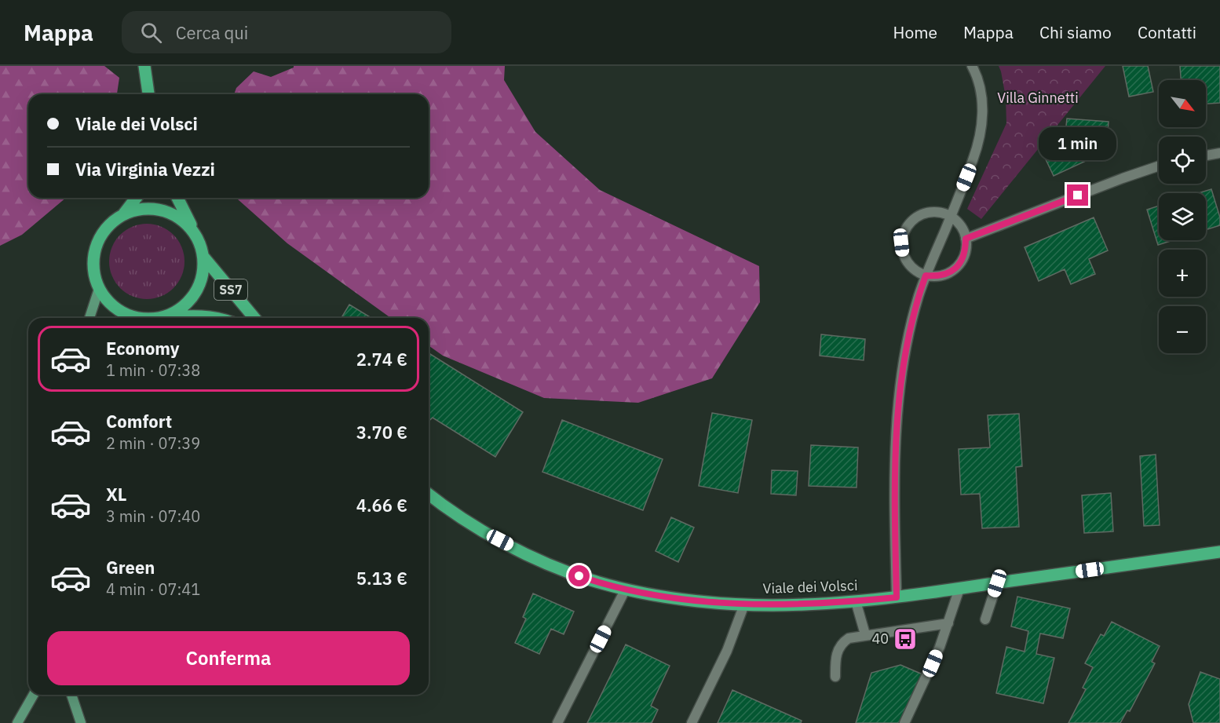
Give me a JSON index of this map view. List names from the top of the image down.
{
  "streets": {
    "main road": ["SS7", "Viale dei Volsci"]
  },
  "parks": ["Villa Ginnetti"],
  "places": {
    "bus stop": ["40"]
  },
  "north": "bottom right",
  "page": {
    "header": "Mappa",
    "search": "Cerca qui",
    "nav": [
      "Home",
      "Mappa",
      "Chi siamo",
      "Contatti"
    ],
    "map_buttons": ["+", "−"],
    "banner": ["Viale dei Volsci", "Via Virginia Vezzi"],
    "bubble": "1 min",
    "list": [
      {
        "name": "Economy",
        "note": "1 min · 07:38",
        "value": "2.74 €"
      },
      {
        "name": "Comfort",
        "note": "2 min · 07:39",
        "value": "3.70 €"
      },
      {
        "name": "XL",
        "note": "3 min · 07:40",
        "value": "4.66 €"
      },
      {
        "name": "Green",
        "note": "4 min · 07:41",
        "value": "5.13 €"
      }
    ],
    "buttons": "Conferma"
  }
}
